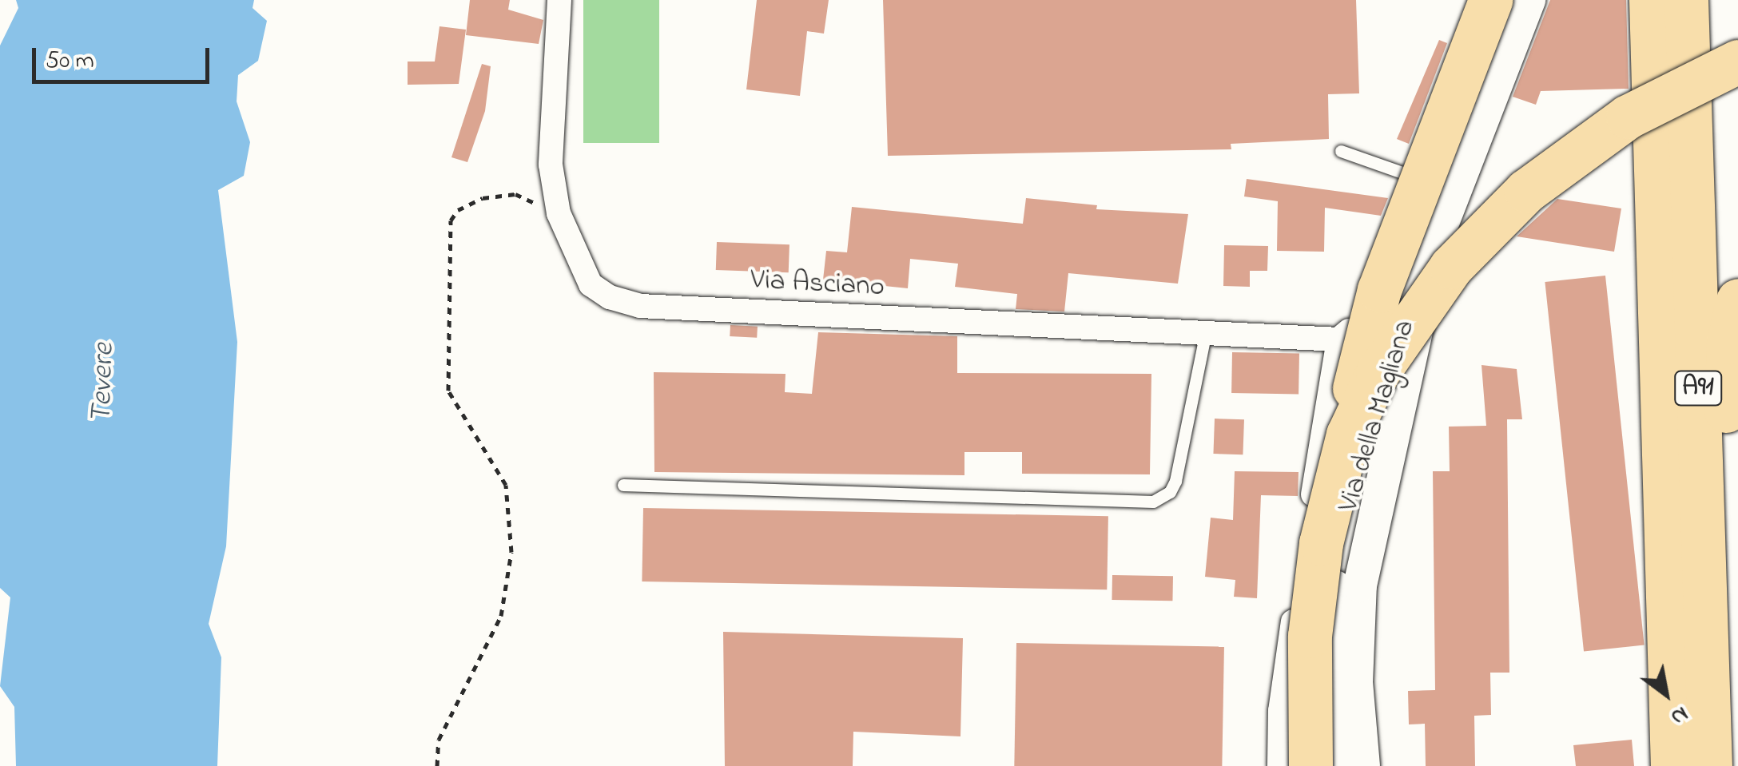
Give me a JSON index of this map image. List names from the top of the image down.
{
  "streets": {
    "highway": ["A91"],
    "main road": ["Via della Magliana"],
    "street": ["Via Asciano"]
  },
  "crossings": [
    ["Via Asciano", "Via della Magliana"]
  ],
  "water": ["Tevere"],
  "scale_bar": "50 m",
  "north": "bottom right"
}
